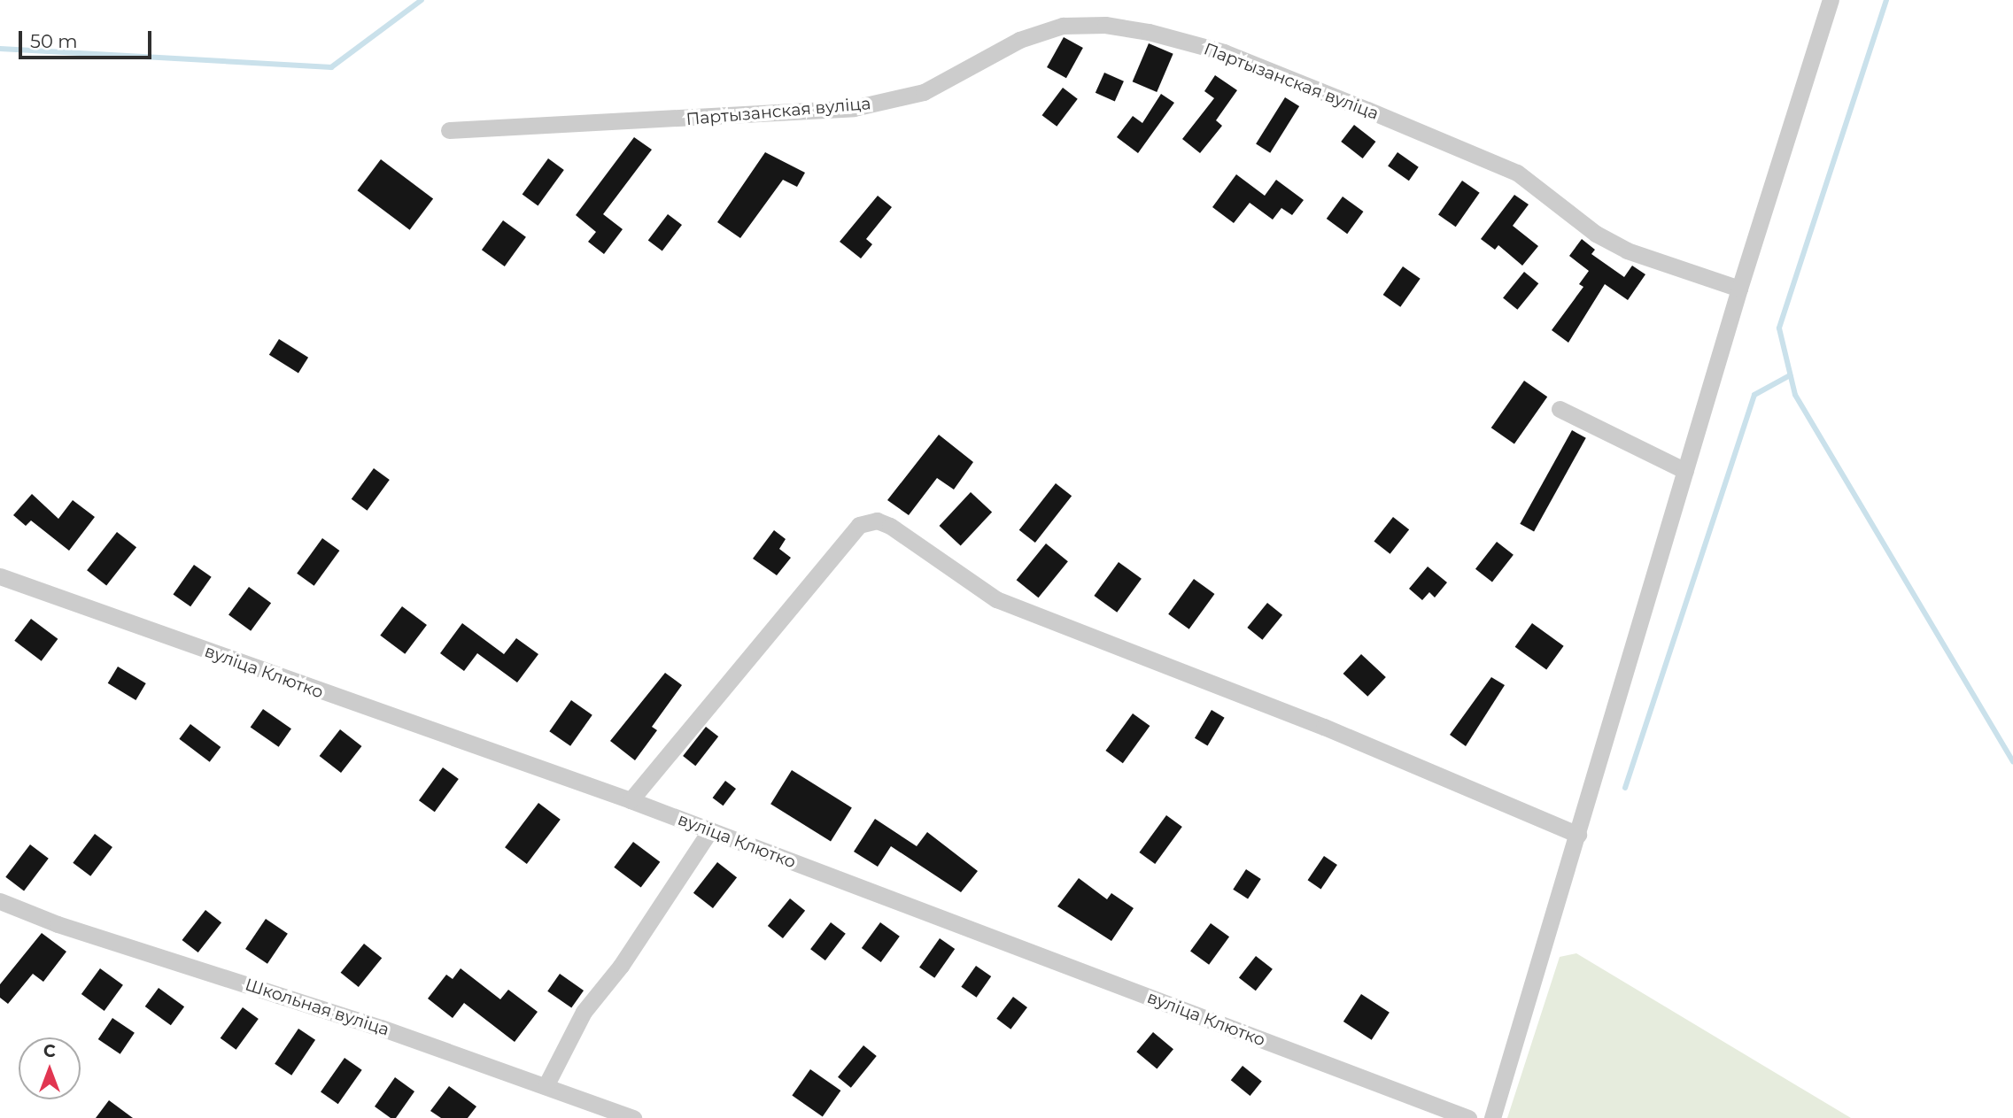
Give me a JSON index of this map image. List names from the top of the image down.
{
  "streets": {
    "street": ["Партызанская вуліца", "вуліца Клютко", "Школьная вуліца"]
  },
  "scale_bar": "50 m",
  "north": "top"
}
